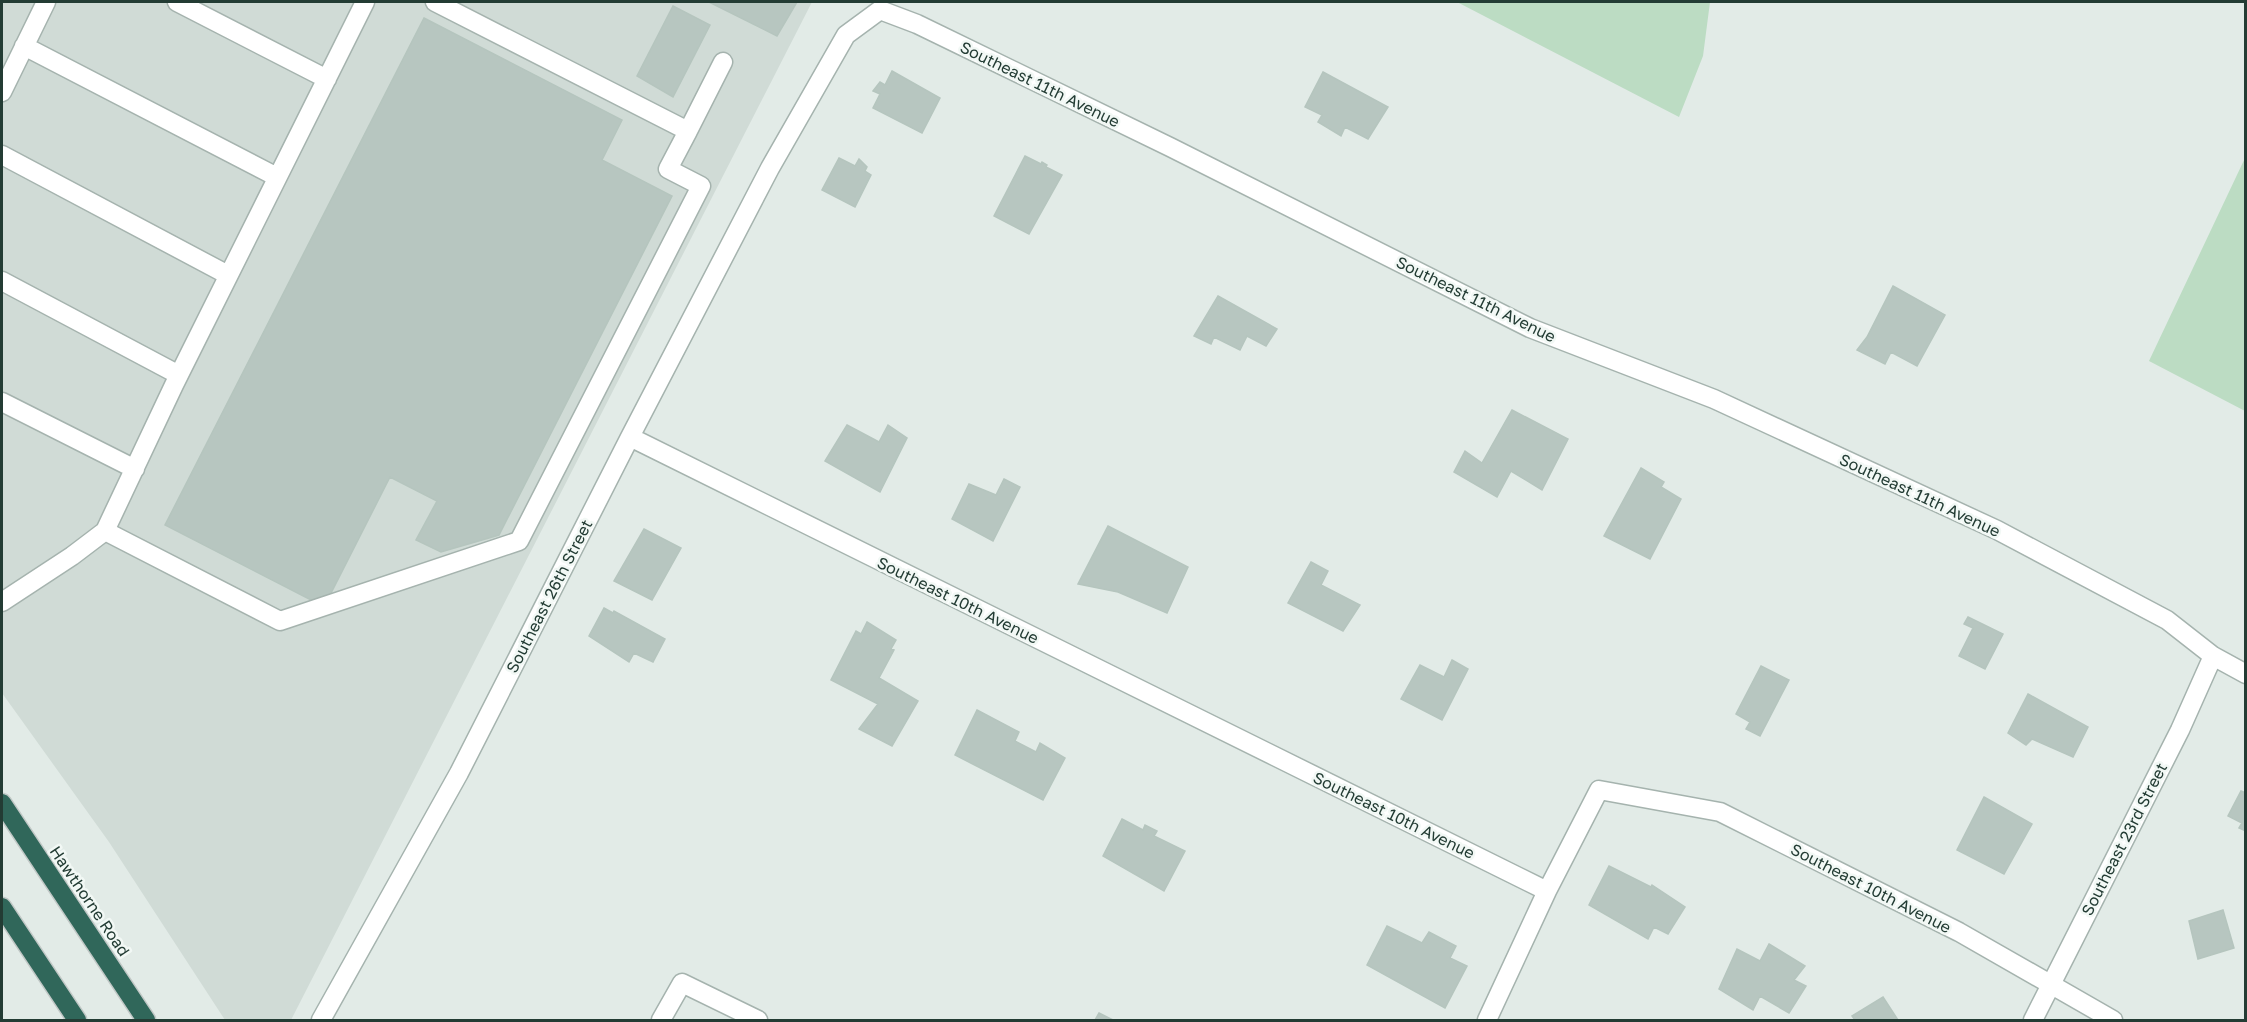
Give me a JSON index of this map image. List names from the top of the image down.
{
  "streets": {
    "highway": ["Hawthorne Road"],
    "street": [
      "Southeast 11th Avenue",
      "Southeast 26th Street",
      "Southeast 10th Avenue",
      "Southeast 23rd Street"
    ]
  },
  "crossings": [
    ["Southeast 11th Avenue", "Southeast 26th Street"],
    ["Southeast 11th Avenue", "Southeast 23rd Street"],
    ["Southeast 26th Street", "Southeast 10th Avenue"],
    ["Southeast 10th Avenue", "Southeast 23rd Street"]
  ]
}
